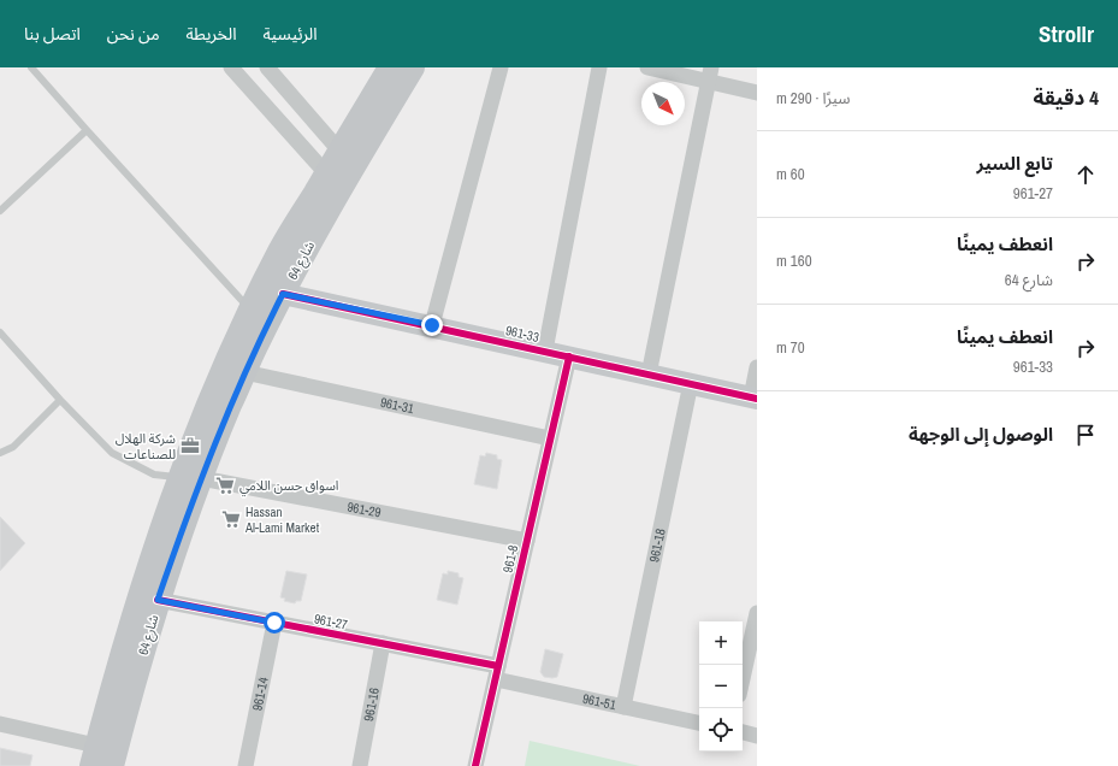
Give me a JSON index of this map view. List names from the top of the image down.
{
  "streets": {
    "main road": ["شارع 64"],
    "street": [
      "961-33",
      "961-31",
      "961-29",
      "961-18",
      "961-8",
      "961-27",
      "961-14",
      "961-51",
      "961-16"
    ]
  },
  "crossings": [
    ["شارع 64", "961-33"],
    ["شارع 64", "961-31"],
    ["شارع 64", "961-29"],
    ["شارع 64", "961-27"],
    ["961-33", "961-18"],
    ["961-33", "961-8"],
    ["961-31", "961-8"],
    ["961-29", "961-8"],
    ["961-18", "961-51"],
    ["961-8", "961-27"],
    ["961-8", "961-51"],
    ["961-27", "961-14"],
    ["961-27", "961-51"],
    ["961-27", "961-16"]
  ],
  "places": {
    "office": ["شركة الهلال للصناعات"],
    "supermarket": ["اسواق حسن اللامي", "Hassan Al-Lami Market"]
  },
  "north": "bottom right",
  "page": {
    "header": "Strollr",
    "nav": [
      "الرئيسية",
      "الخريطة",
      "من نحن",
      "اتصل بنا"
    ],
    "heading": ["4 دقيقة", "سيرًا · 290 m"],
    "list": [
      ["تابع السير", "961-27", "60 m"],
      ["انعطف يمينًا", "شارع 64", "160 m"],
      ["انعطف يمينًا", "961-33", "70 m"],
      "الوصول إلى الوجهة"
    ],
    "map_buttons": ["+", "−"]
  }
}
